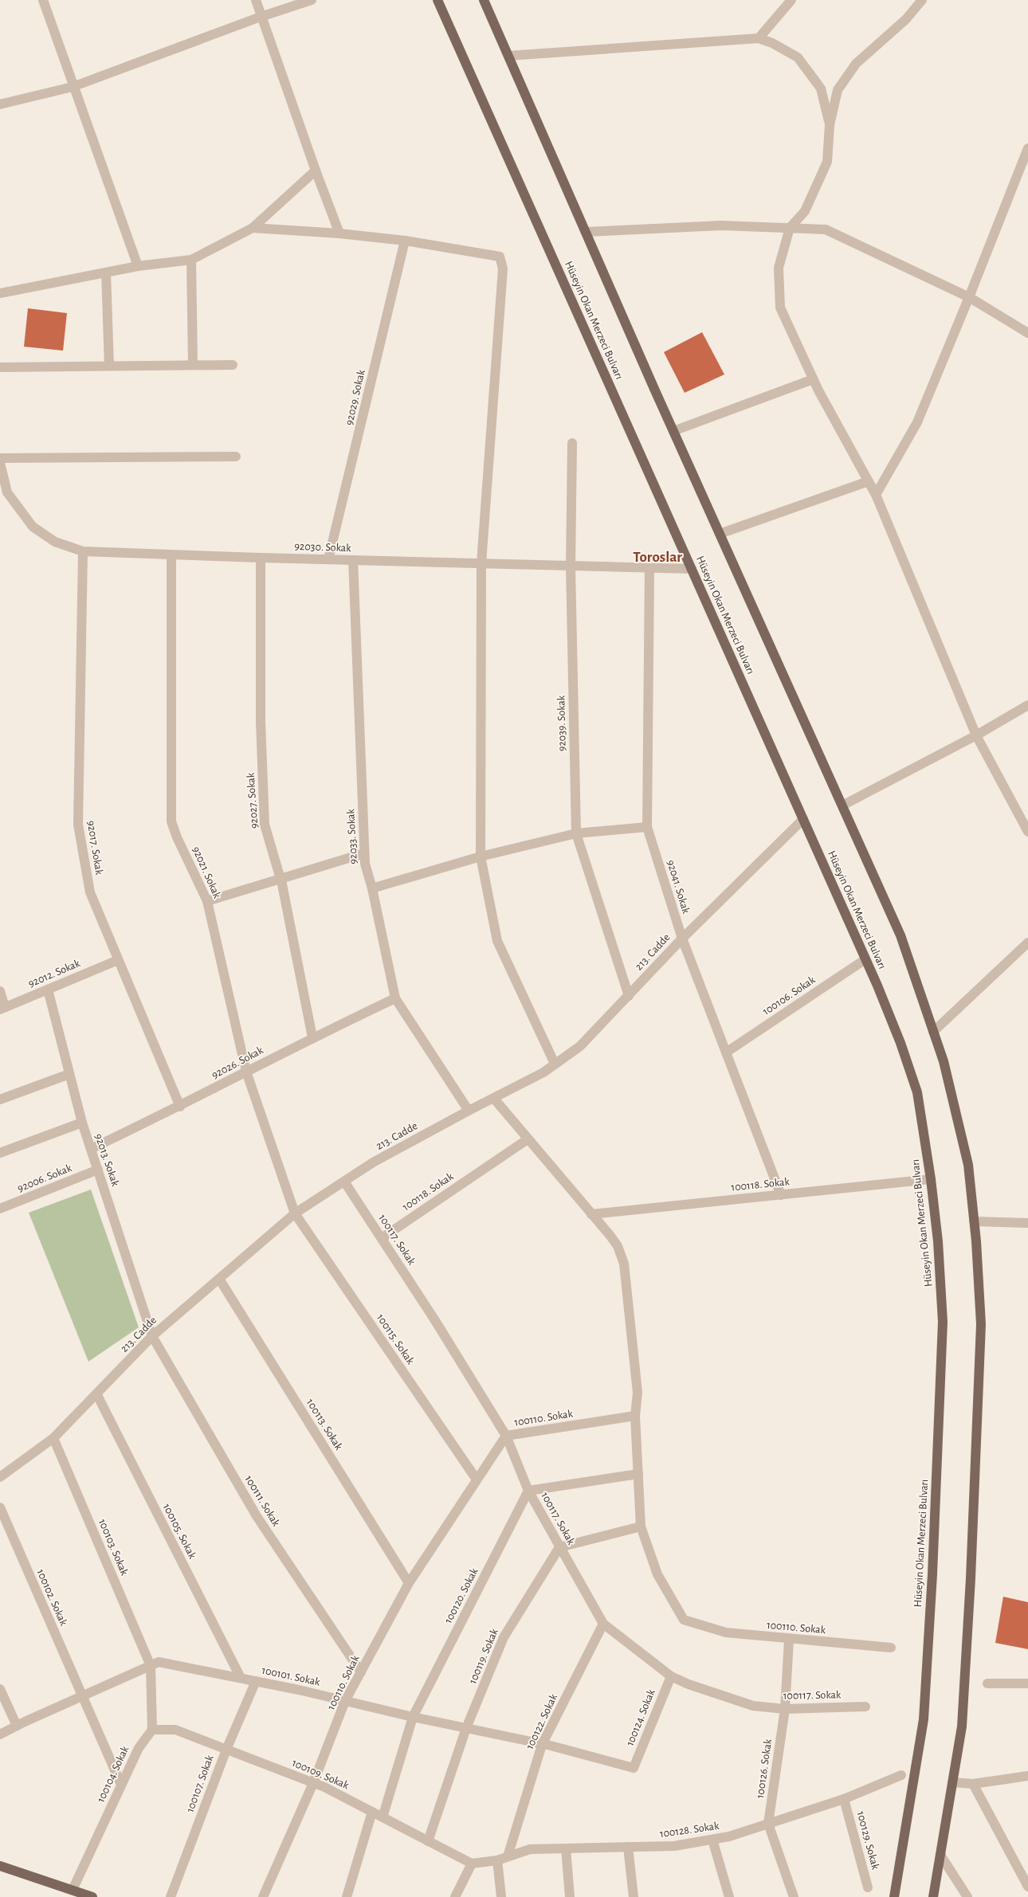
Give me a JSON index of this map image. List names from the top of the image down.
{
  "streets": {
    "main road": ["Hüseyin Okan Merzeci Bulvarı"],
    "street": [
      "92029. Sokak",
      "92030. Sokak",
      "92039. Sokak",
      "92027. Sokak",
      "92033. Sokak",
      "92017. Sokak",
      "92021. Sokak",
      "92041. Sokak",
      "213. Cadde",
      "92012. Sokak",
      "100106. Sokak",
      "92026. Sokak",
      "92013. Sokak",
      "92006. Sokak",
      "100118. Sokak",
      "100117. Sokak",
      "100115. Sokak",
      "100110. Sokak",
      "100113. Sokak",
      "100111. Sokak",
      "100105. Sokak",
      "100103. Sokak",
      "100120. Sokak",
      "100102. Sokak",
      "100119. Sokak",
      "100101. Sokak",
      "100124. Sokak",
      "100122. Sokak",
      "100126. Sokak",
      "100104. Sokak",
      "100109. Sokak",
      "100107. Sokak",
      "100128. Sokak",
      "100129. Sokak"
    ]
  },
  "crossings": [
    ["Hüseyin Okan Merzeci Bulvarı", "92030. Sokak"],
    ["Hüseyin Okan Merzeci Bulvarı", "213. Cadde"],
    ["Hüseyin Okan Merzeci Bulvarı", "100106. Sokak"],
    ["Hüseyin Okan Merzeci Bulvarı", "100118. Sokak"],
    ["92029. Sokak", "92030. Sokak"],
    ["92030. Sokak", "92039. Sokak"],
    ["92030. Sokak", "92027. Sokak"],
    ["92030. Sokak", "92033. Sokak"],
    ["92030. Sokak", "92017. Sokak"],
    ["92030. Sokak", "92021. Sokak"],
    ["92030. Sokak", "92041. Sokak"],
    ["92039. Sokak", "213. Cadde"],
    ["92027. Sokak", "92026. Sokak"],
    ["92033. Sokak", "213. Cadde"],
    ["92033. Sokak", "92026. Sokak"],
    ["92017. Sokak", "92012. Sokak"],
    ["92017. Sokak", "92026. Sokak"],
    ["92021. Sokak", "213. Cadde"],
    ["92021. Sokak", "92026. Sokak"],
    ["92021. Sokak", "100115. Sokak"],
    ["92041. Sokak", "213. Cadde"],
    ["92041. Sokak", "100106. Sokak"],
    ["92041. Sokak", "100118. Sokak"],
    ["213. Cadde", "92013. Sokak"],
    ["213. Cadde", "100117. Sokak"],
    ["213. Cadde", "100115. Sokak"],
    ["213. Cadde", "100113. Sokak"],
    ["213. Cadde", "100111. Sokak"],
    ["213. Cadde", "100105. Sokak"],
    ["213. Cadde", "100103. Sokak"],
    ["92012. Sokak", "92013. Sokak"],
    ["92026. Sokak", "92013. Sokak"],
    ["92013. Sokak", "92006. Sokak"],
    ["92013. Sokak", "100111. Sokak"],
    ["100118. Sokak", "100117. Sokak"],
    ["100117. Sokak", "100110. Sokak"],
    ["100117. Sokak", "100120. Sokak"],
    ["100117. Sokak", "100119. Sokak"],
    ["100117. Sokak", "100124. Sokak"],
    ["100117. Sokak", "100122. Sokak"],
    ["100117. Sokak", "100126. Sokak"],
    ["100115. Sokak", "100110. Sokak"],
    ["100110. Sokak", "100113. Sokak"],
    ["100110. Sokak", "100111. Sokak"],
    ["100110. Sokak", "100101. Sokak"],
    ["100110. Sokak", "100126. Sokak"],
    ["100110. Sokak", "100109. Sokak"],
    ["100105. Sokak", "100101. Sokak"],
    ["100103. Sokak", "100101. Sokak"],
    ["100120. Sokak", "100101. Sokak"],
    ["100120. Sokak", "100109. Sokak"],
    ["100102. Sokak", "100101. Sokak"],
    ["100102. Sokak", "100104. Sokak"],
    ["100119. Sokak", "100101. Sokak"],
    ["100119. Sokak", "100109. Sokak"],
    ["100101. Sokak", "100124. Sokak"],
    ["100101. Sokak", "100122. Sokak"],
    ["100101. Sokak", "100107. Sokak"],
    ["100122. Sokak", "100128. Sokak"],
    ["100126. Sokak", "100128. Sokak"],
    ["100104. Sokak", "100109. Sokak"],
    ["100109. Sokak", "100107. Sokak"],
    ["100109. Sokak", "100128. Sokak"],
    ["100128. Sokak", "100129. Sokak"]
  ],
  "districts": ["Toroslar"]
}
